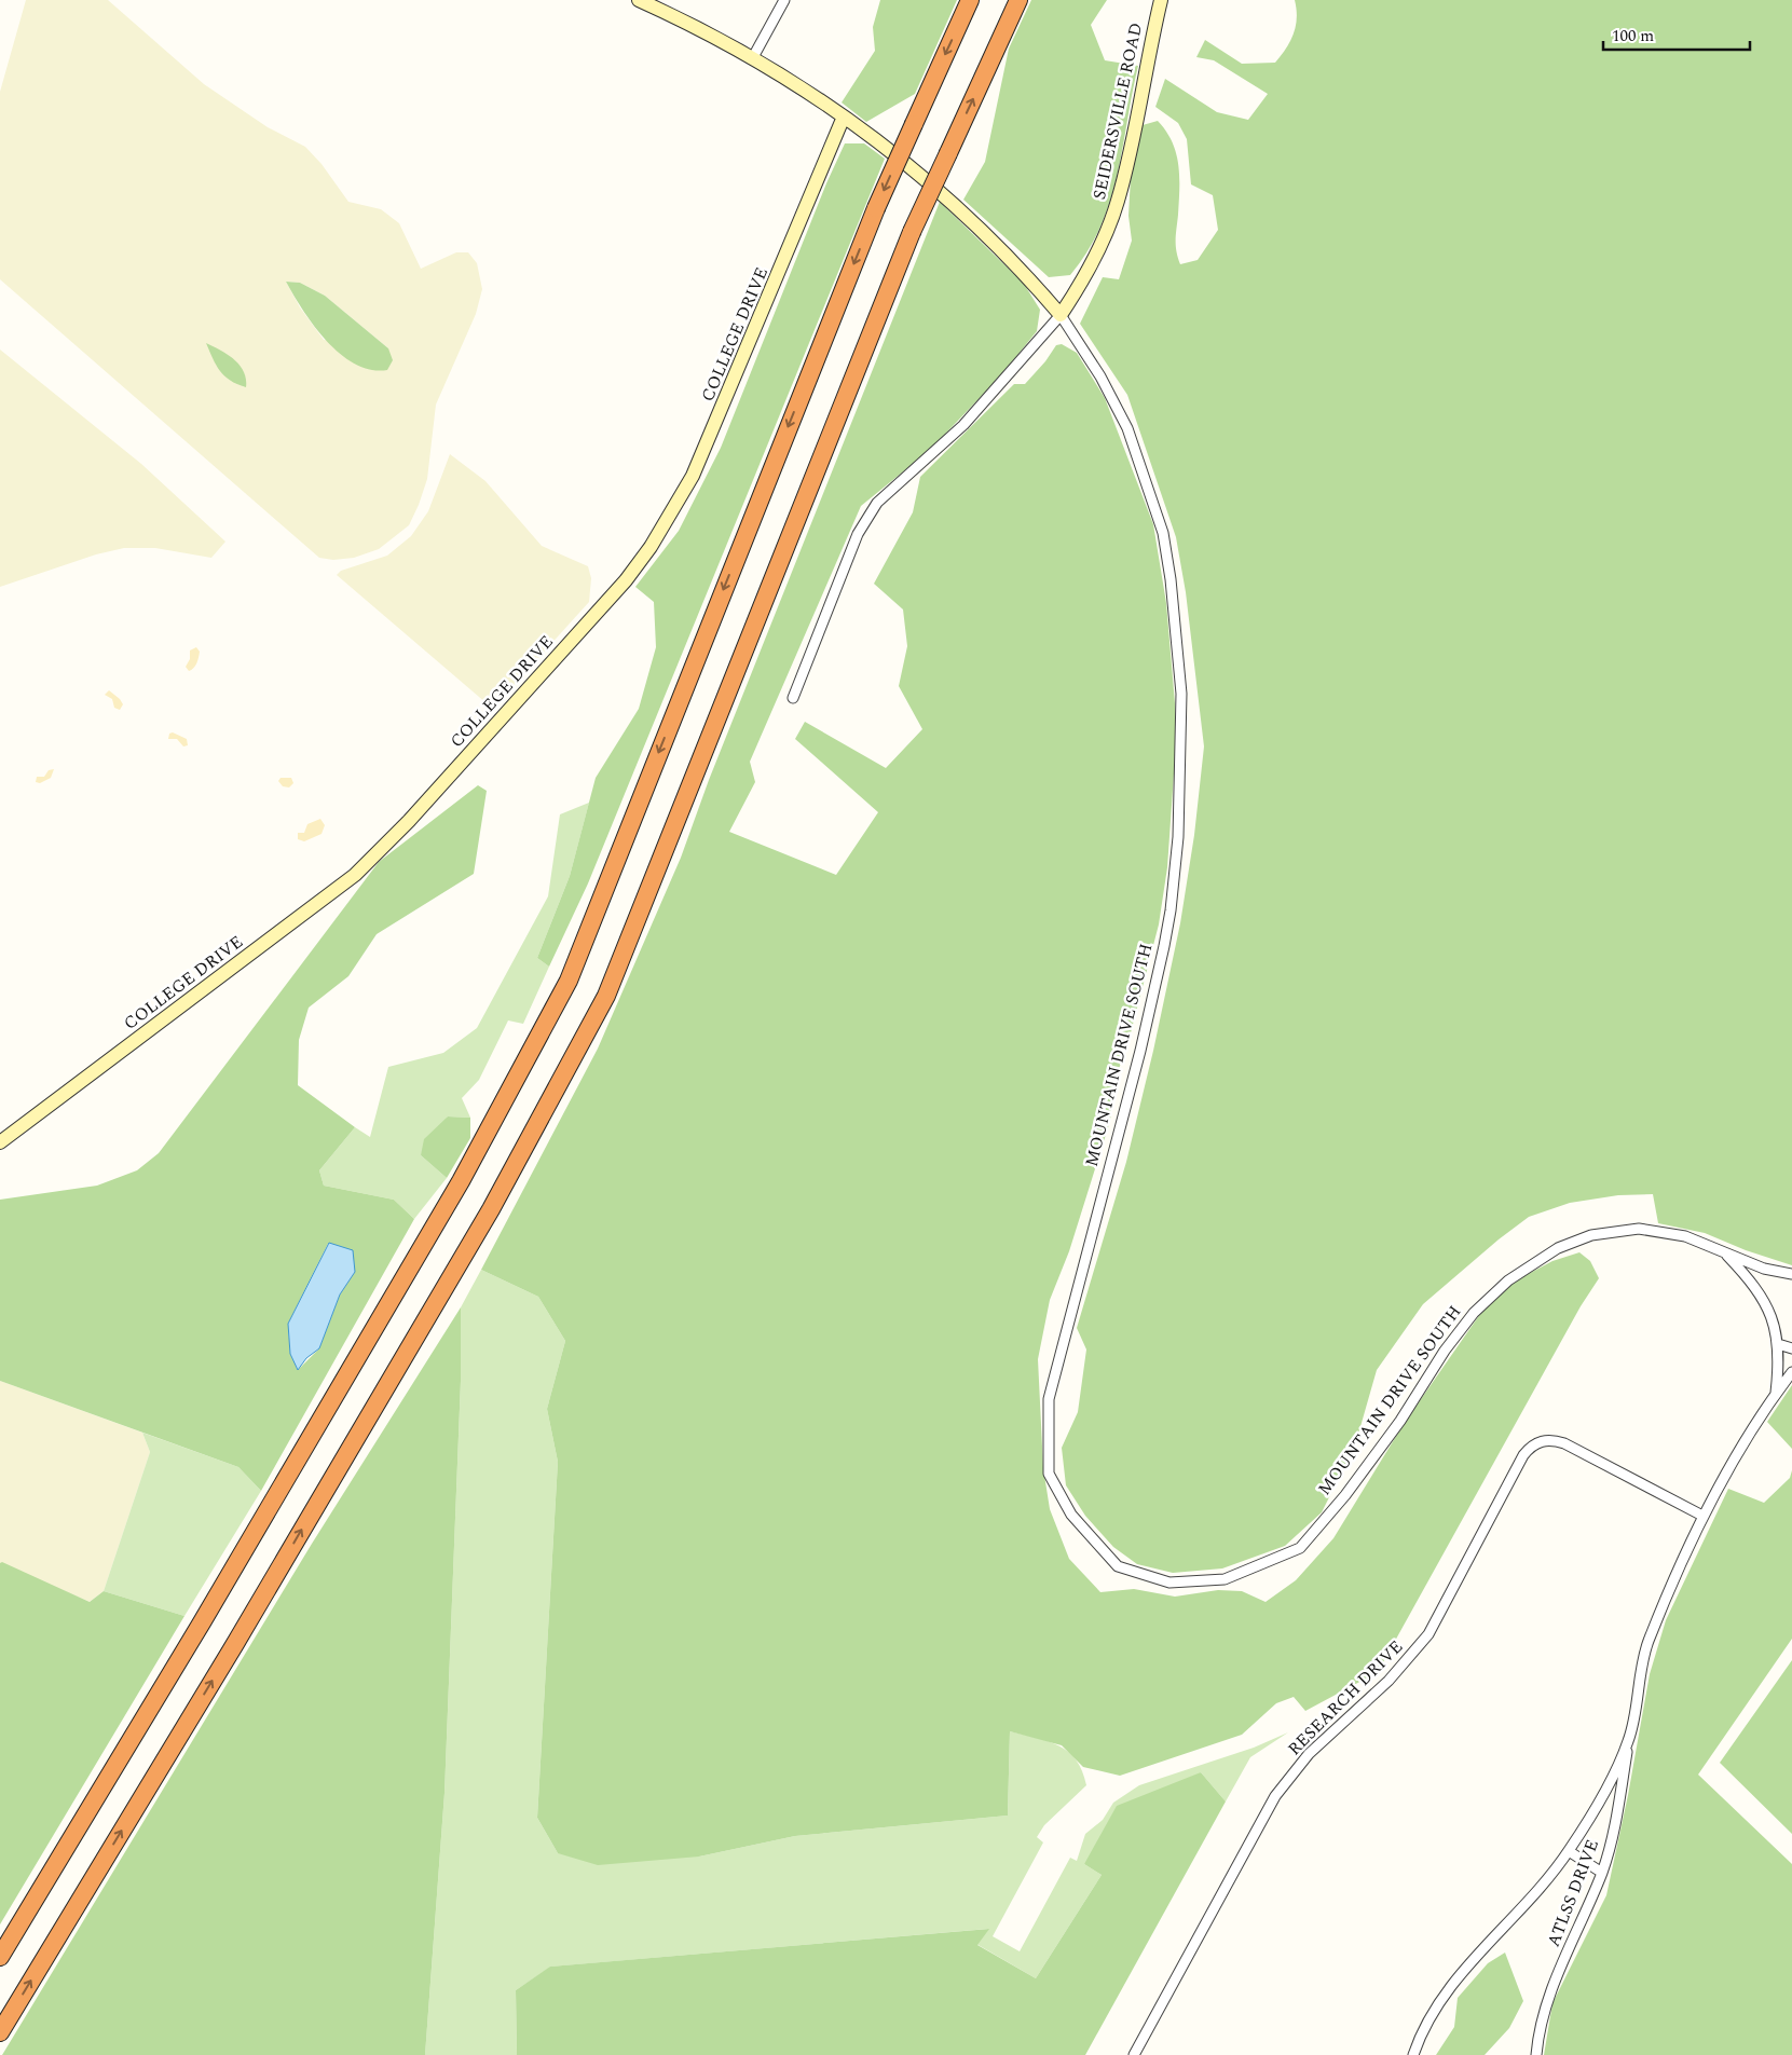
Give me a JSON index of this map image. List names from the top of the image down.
{
  "streets": {
    "street": [
      "SEIDERSVILLE ROAD",
      "COLLEGE DRIVE",
      "MOUNTAIN DRIVE SOUTH",
      "RESEARCH DRIVE",
      "ATLSS DRIVE"
    ]
  },
  "crossings": [
    ["SEIDERSVILLE ROAD", "MOUNTAIN DRIVE SOUTH"],
    ["COLLEGE DRIVE", "MOUNTAIN DRIVE SOUTH"]
  ],
  "scale_bar": "100 m"
}
